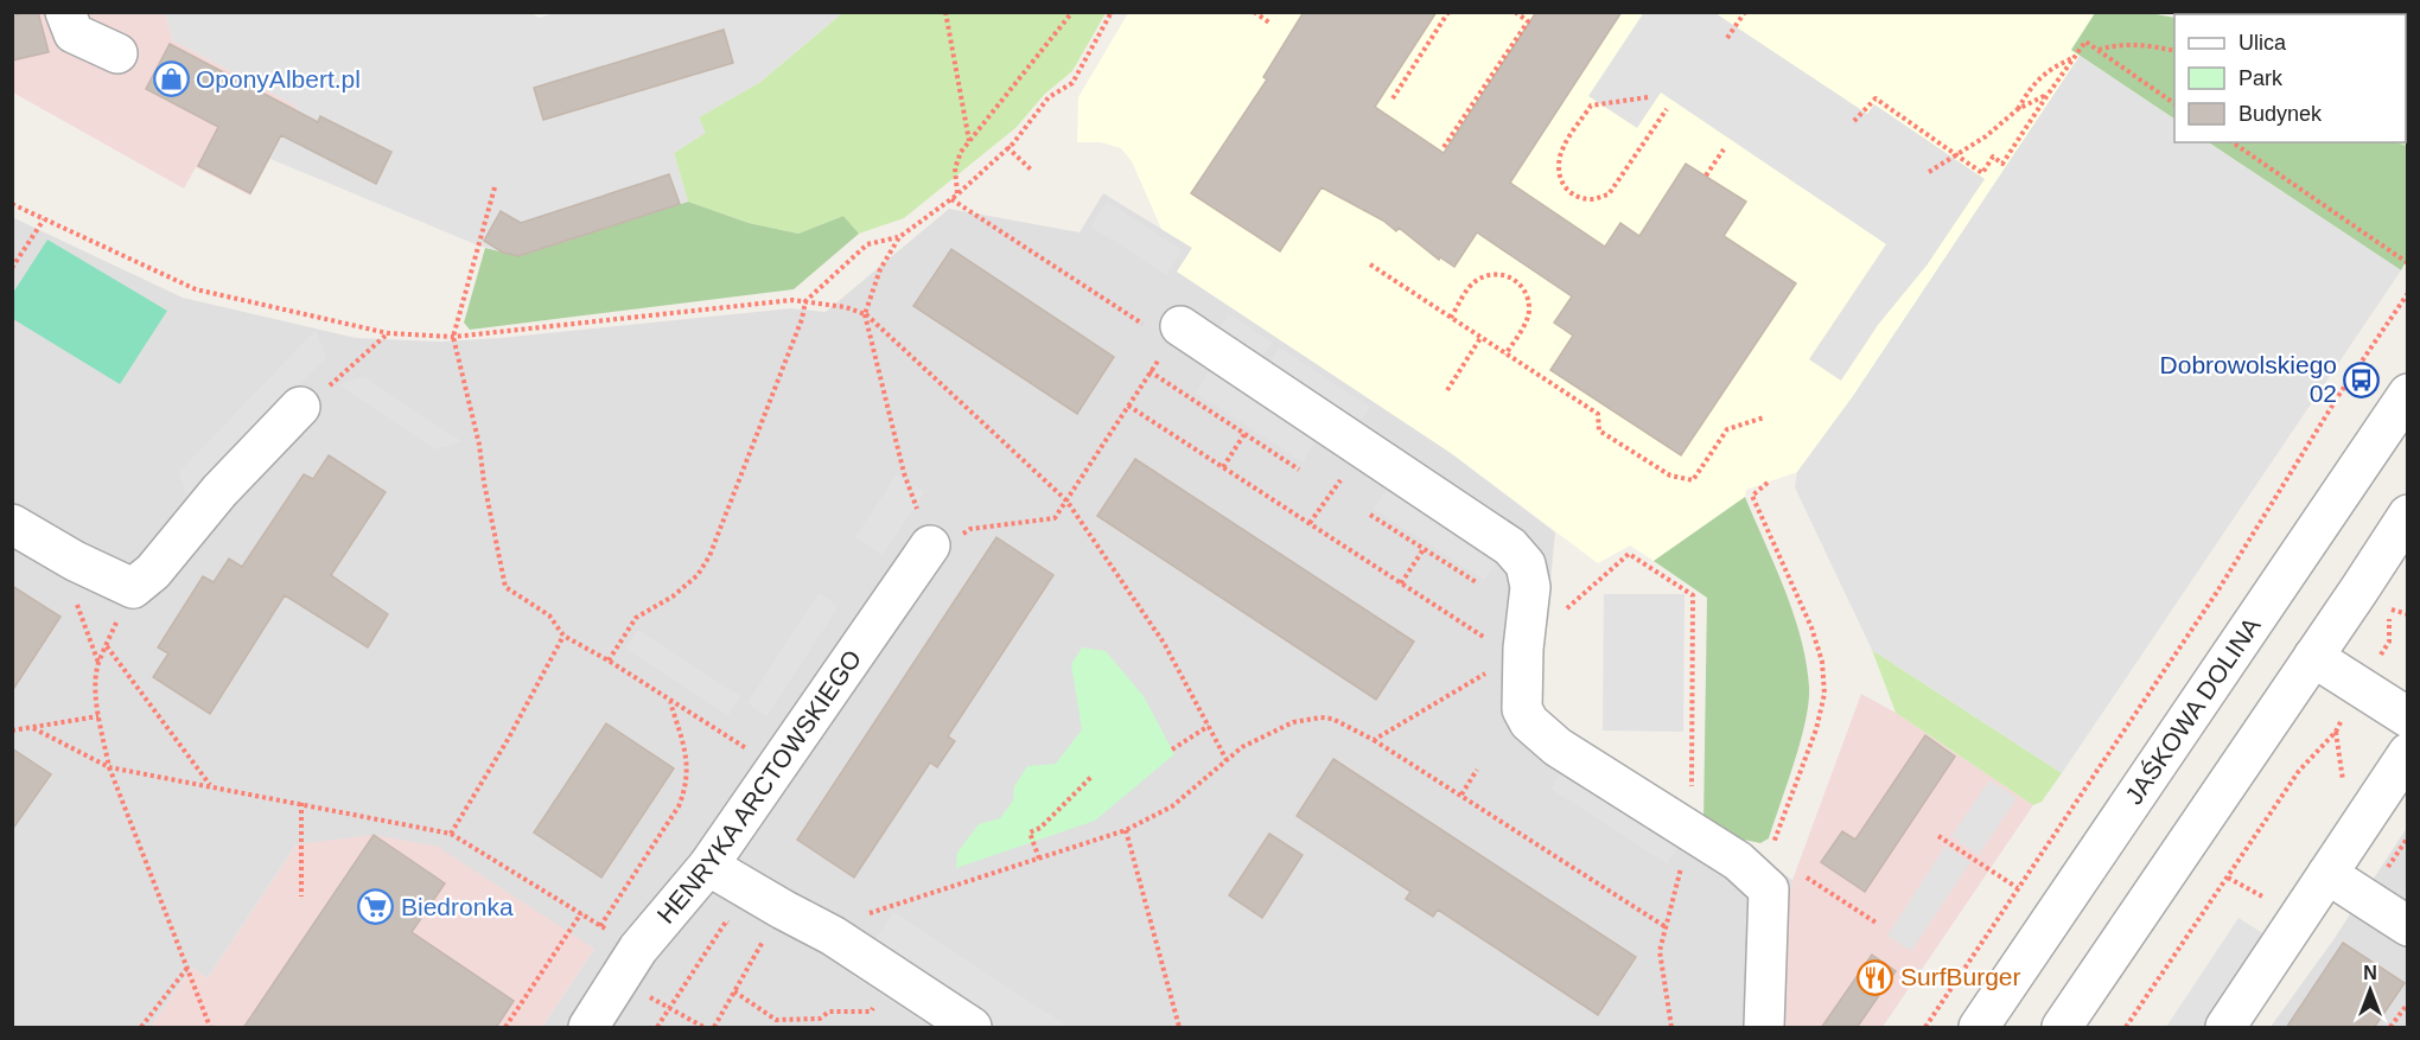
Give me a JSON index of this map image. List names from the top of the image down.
{
  "streets": {
    "street": ["JAŚKOWA DOLINA", "HENRYKA ARCTOWSKIEGO"]
  },
  "places": {
    "shop": ["OponyAlbert.pl"],
    "bus stop": ["Dobrowolskiego 02"],
    "supermarket": ["Biedronka"],
    "restaurant": ["SurfBurger"]
  },
  "legend": ["Ulica", "Park", "Budynek"],
  "north": "top"
}
